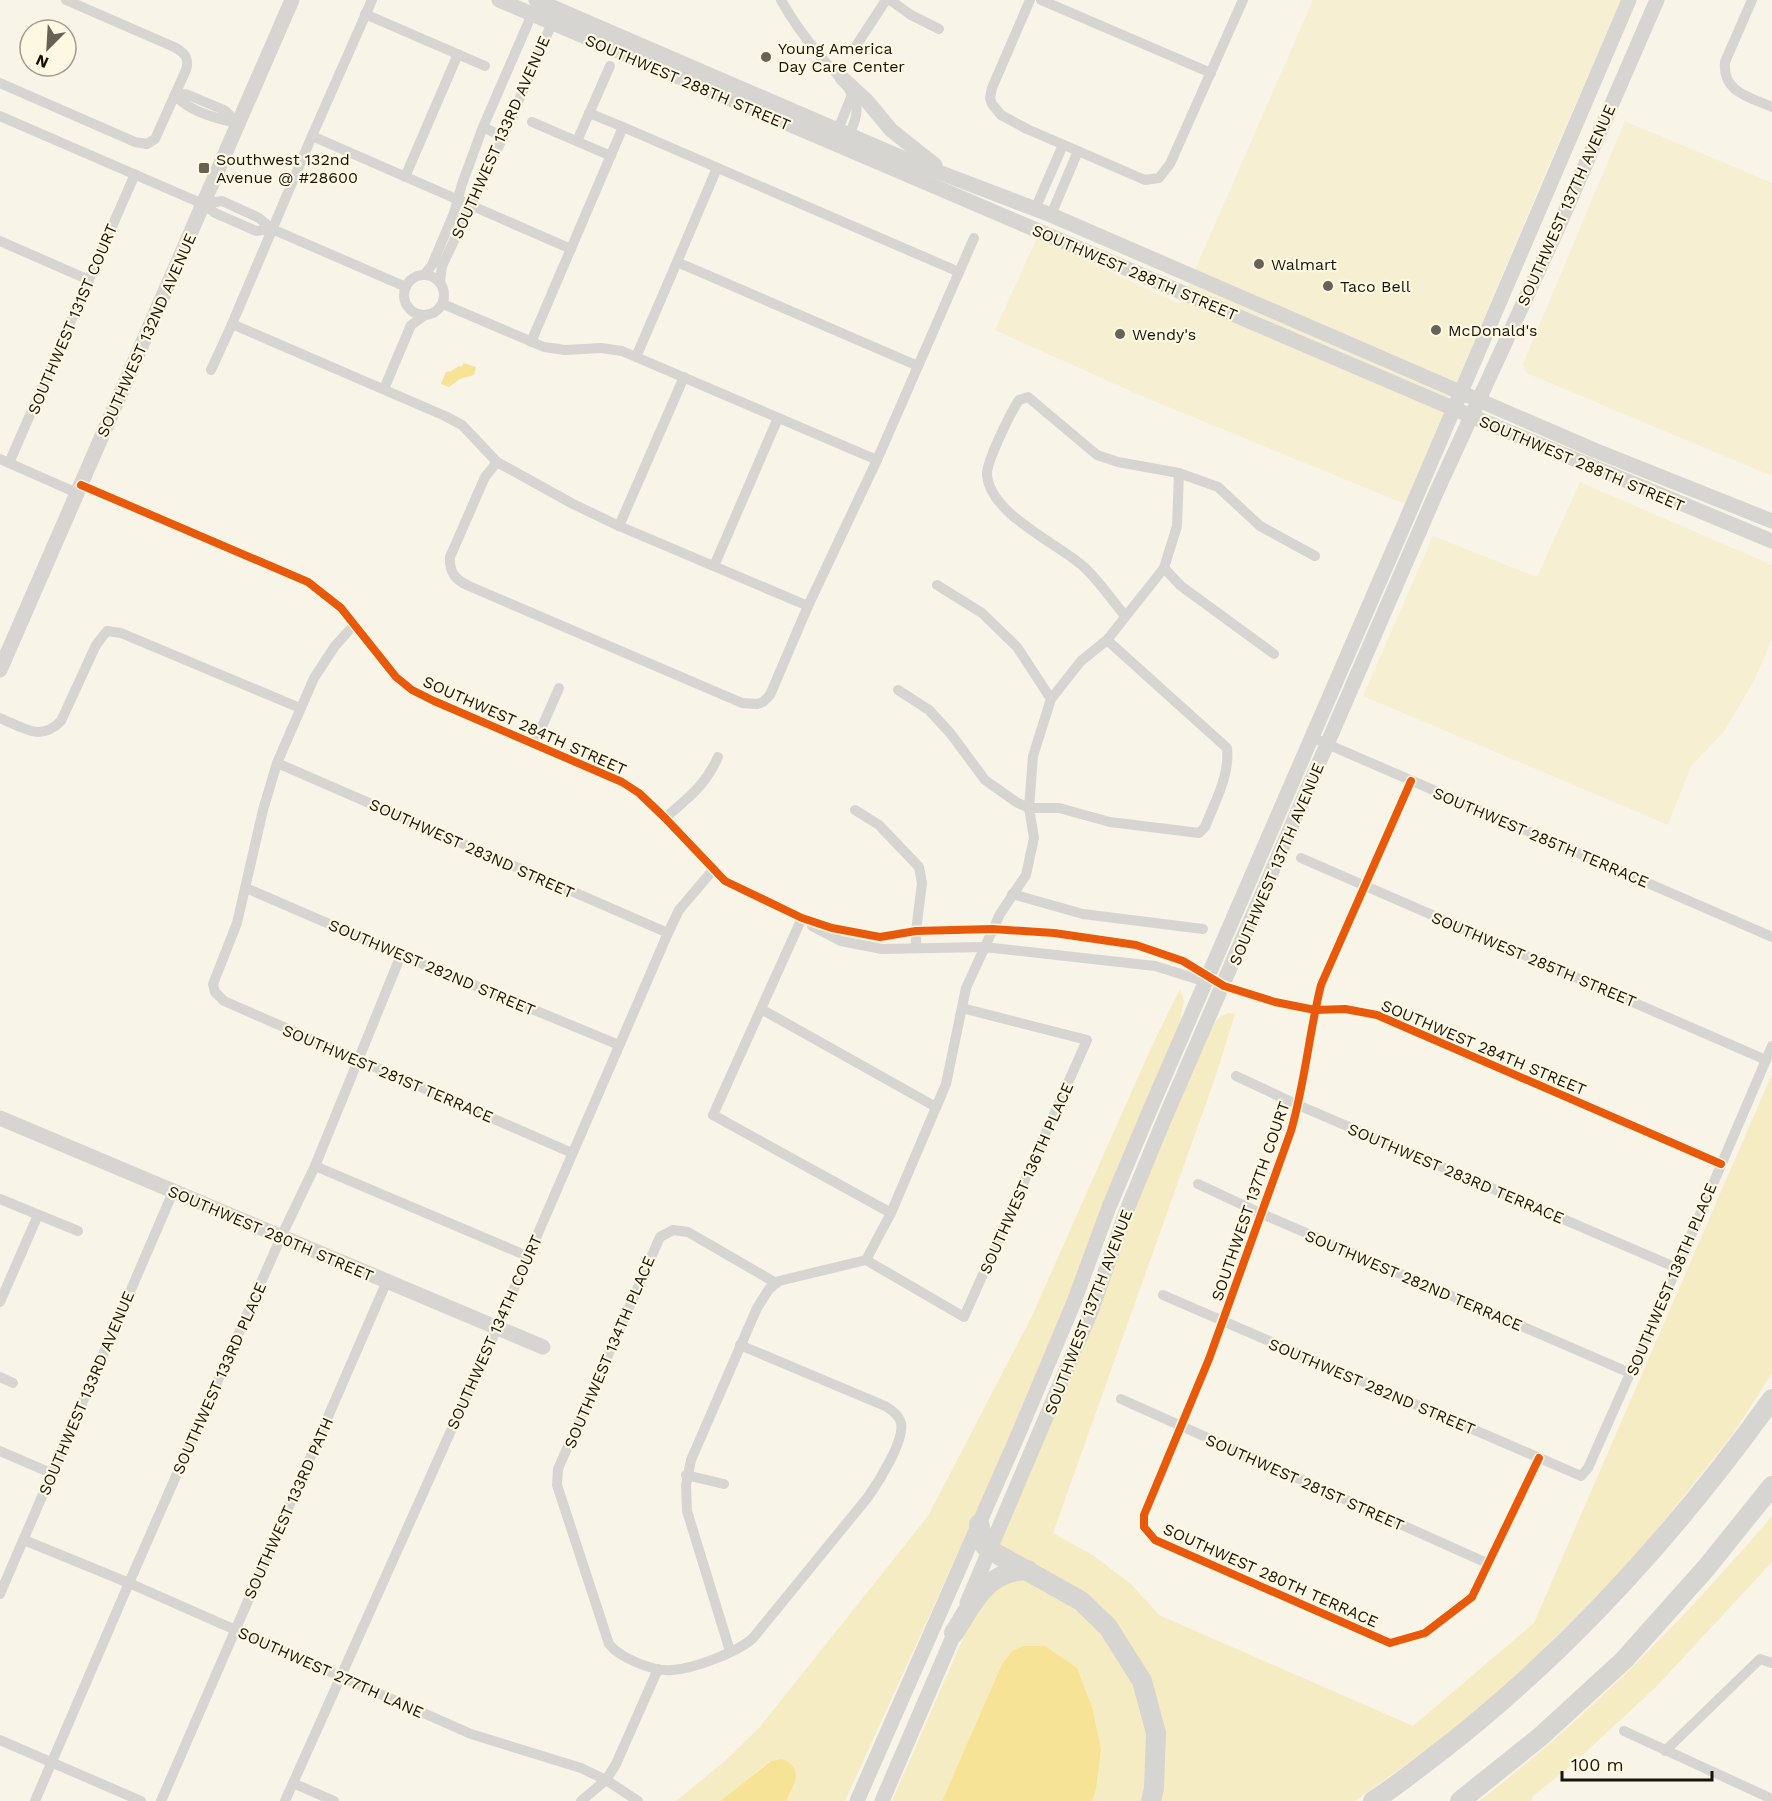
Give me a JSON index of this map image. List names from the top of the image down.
{
  "streets": {
    "main road": [
      "SOUTHWEST 288TH STREET",
      "SOUTHWEST 137TH AVENUE",
      "SOUTHWEST 132ND AVENUE",
      "SOUTHWEST 280TH STREET"
    ],
    "street": [
      "SOUTHWEST 133RD AVENUE",
      "SOUTHWEST 131ST COURT",
      "SOUTHWEST 284TH STREET",
      "SOUTHWEST 285TH TERRACE",
      "SOUTHWEST 283ND STREET",
      "SOUTHWEST 285TH STREET",
      "SOUTHWEST 282ND STREET",
      "SOUTHWEST 281ST TERRACE",
      "SOUTHWEST 283RD TERRACE",
      "SOUTHWEST 136TH PLACE",
      "SOUTHWEST 137TH COURT",
      "SOUTHWEST 138TH PLACE",
      "SOUTHWEST 282ND TERRACE",
      "SOUTHWEST 134TH COURT",
      "SOUTHWEST 134TH PLACE",
      "SOUTHWEST 133RD PLACE",
      "SOUTHWEST 281ST STREET",
      "SOUTHWEST 133RD PATH",
      "SOUTHWEST 280TH TERRACE",
      "SOUTHWEST 277TH LANE"
    ]
  },
  "crossings": [
    ["SOUTHWEST 288TH STREET", "SOUTHWEST 133RD AVENUE"],
    ["SOUTHWEST 288TH STREET", "SOUTHWEST 137TH AVENUE"],
    ["SOUTHWEST 133RD AVENUE", "SOUTHWEST 280TH STREET"],
    ["SOUTHWEST 133RD AVENUE", "SOUTHWEST 277TH LANE"],
    ["SOUTHWEST 137TH AVENUE", "SOUTHWEST 284TH STREET"],
    ["SOUTHWEST 137TH AVENUE", "SOUTHWEST 285TH TERRACE"],
    ["SOUTHWEST 131ST COURT", "SOUTHWEST 284TH STREET"],
    ["SOUTHWEST 132ND AVENUE", "SOUTHWEST 284TH STREET"],
    ["SOUTHWEST 284TH STREET", "SOUTHWEST 137TH COURT"],
    ["SOUTHWEST 284TH STREET", "SOUTHWEST 138TH PLACE"],
    ["SOUTHWEST 284TH STREET", "SOUTHWEST 134TH COURT"],
    ["SOUTHWEST 285TH TERRACE", "SOUTHWEST 137TH COURT"],
    ["SOUTHWEST 283ND STREET", "SOUTHWEST 134TH COURT"],
    ["SOUTHWEST 285TH STREET", "SOUTHWEST 137TH COURT"],
    ["SOUTHWEST 285TH STREET", "SOUTHWEST 138TH PLACE"],
    ["SOUTHWEST 282ND STREET", "SOUTHWEST 281ST TERRACE"],
    ["SOUTHWEST 282ND STREET", "SOUTHWEST 137TH COURT"],
    ["SOUTHWEST 282ND STREET", "SOUTHWEST 138TH PLACE"],
    ["SOUTHWEST 282ND STREET", "SOUTHWEST 134TH COURT"],
    ["SOUTHWEST 282ND STREET", "SOUTHWEST 133RD PLACE"],
    ["SOUTHWEST 281ST TERRACE", "SOUTHWEST 134TH COURT"],
    ["SOUTHWEST 281ST TERRACE", "SOUTHWEST 133RD PLACE"],
    ["SOUTHWEST 283RD TERRACE", "SOUTHWEST 137TH COURT"],
    ["SOUTHWEST 283RD TERRACE", "SOUTHWEST 138TH PLACE"],
    ["SOUTHWEST 137TH COURT", "SOUTHWEST 282ND TERRACE"],
    ["SOUTHWEST 137TH COURT", "SOUTHWEST 281ST STREET"],
    ["SOUTHWEST 137TH COURT", "SOUTHWEST 280TH TERRACE"],
    ["SOUTHWEST 280TH STREET", "SOUTHWEST 134TH COURT"],
    ["SOUTHWEST 280TH STREET", "SOUTHWEST 133RD PLACE"],
    ["SOUTHWEST 280TH STREET", "SOUTHWEST 133RD PATH"],
    ["SOUTHWEST 138TH PLACE", "SOUTHWEST 282ND TERRACE"],
    ["SOUTHWEST 134TH COURT", "SOUTHWEST 277TH LANE"],
    ["SOUTHWEST 133RD PLACE", "SOUTHWEST 277TH LANE"],
    ["SOUTHWEST 281ST STREET", "SOUTHWEST 280TH TERRACE"],
    ["SOUTHWEST 133RD PATH", "SOUTHWEST 277TH LANE"]
  ],
  "places": {
    "other": [
      "Young America Day Care Center",
      "Walmart",
      "Taco Bell",
      "McDonald's",
      "Wendy's"
    ],
    "transit": ["Southwest 132nd Avenue @ #28600"]
  },
  "scale_bar": "100 m",
  "north": "bottom left"
}
